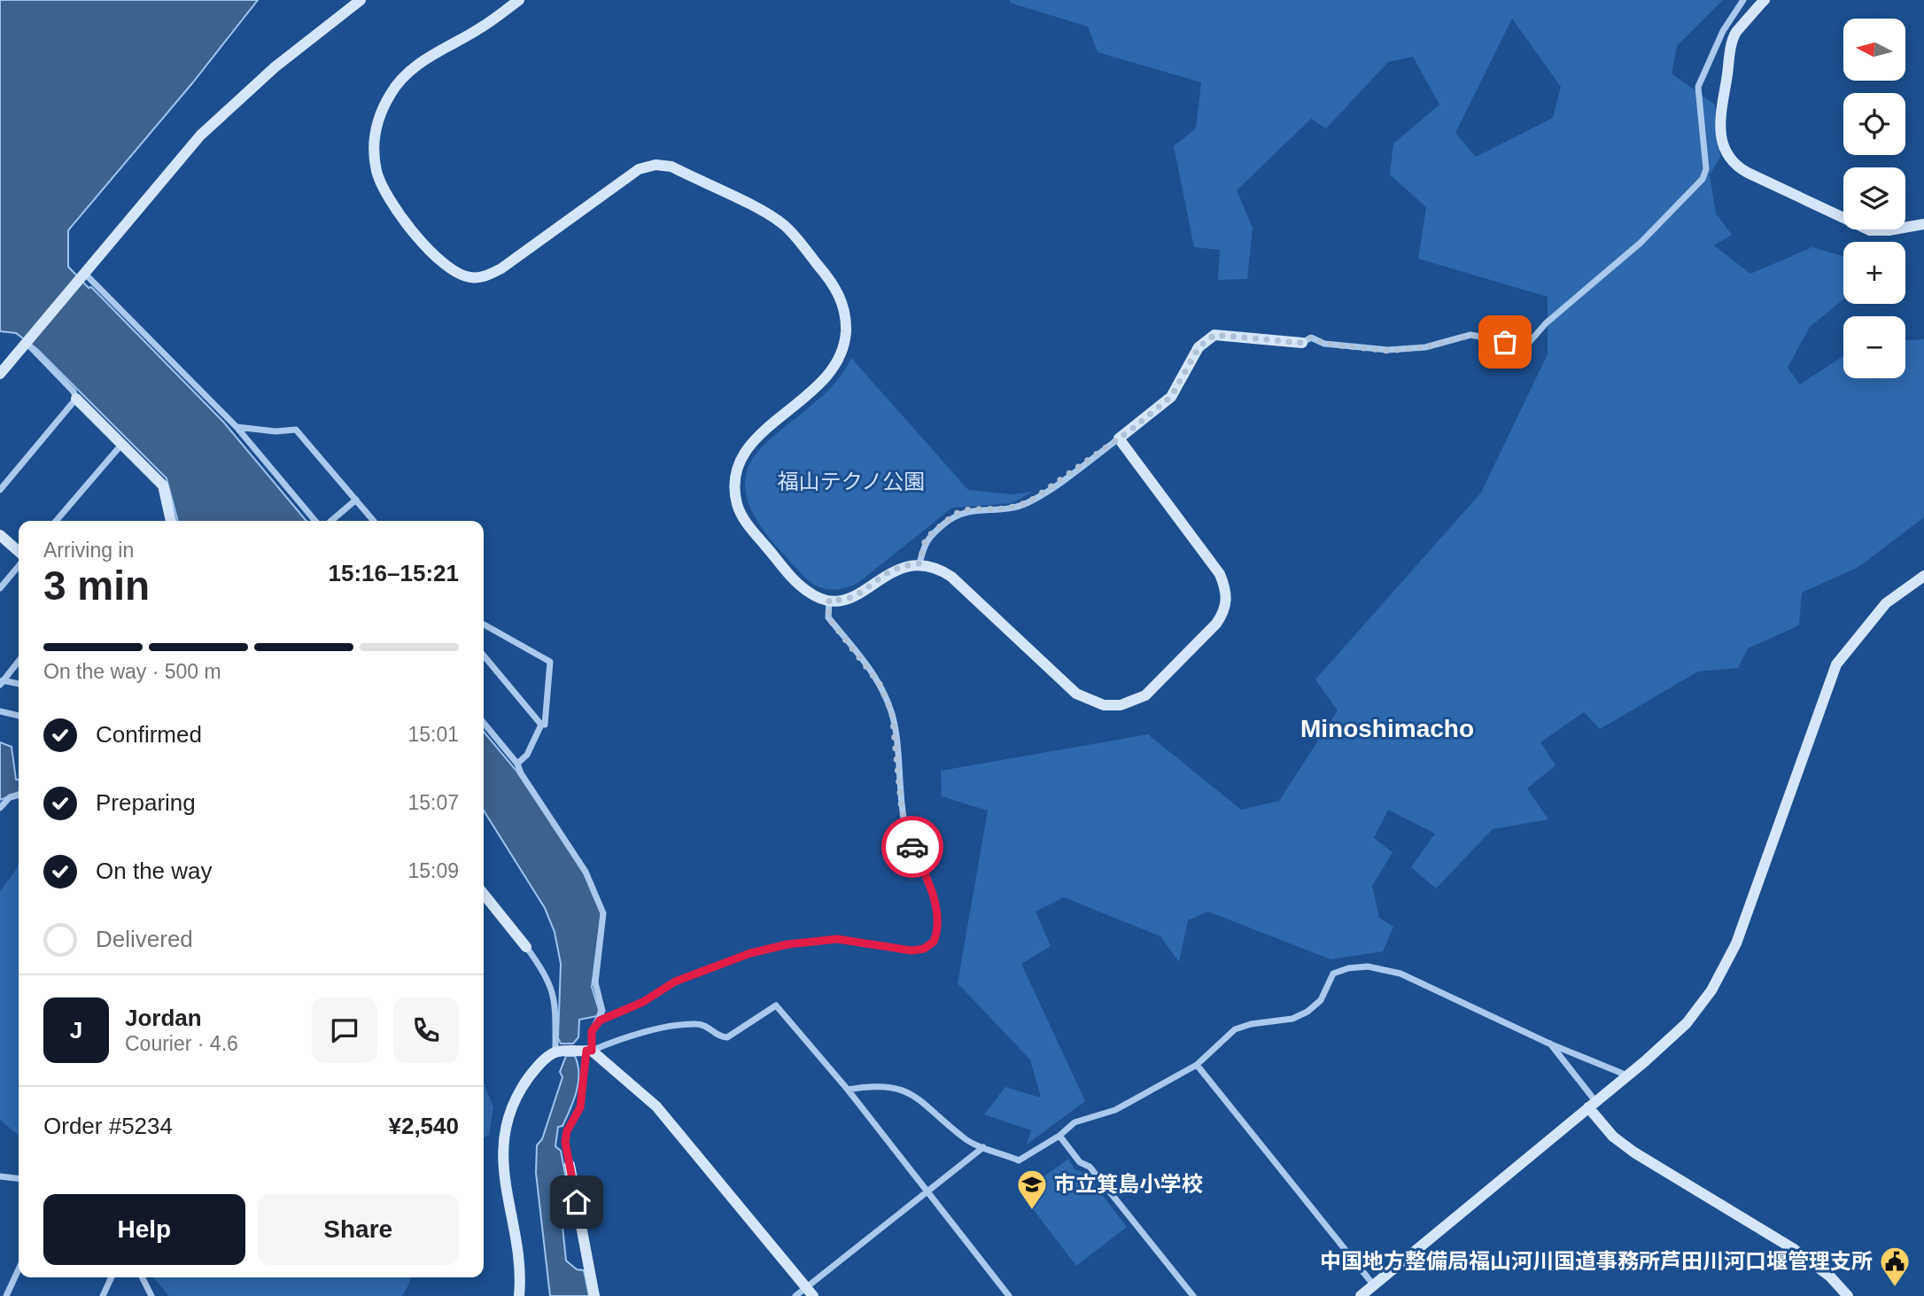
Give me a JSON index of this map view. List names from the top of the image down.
{
  "districts": ["Minoshimacho"],
  "parks": ["福山テクノ公園"],
  "places": {
    "school or university": ["市立箕島小学校"],
    "public building": ["中国地方整備局福山河川国道事務所芦田川河口堰管理支所"]
  },
  "north": "left",
  "page": {
    "map_buttons": ["+", "−"],
    "heading": ["3 min", "Arriving in", "15:16–15:21"],
    "panel": [
      "Jordan",
      "Courier · 4.6",
      "Order #5234",
      "¥2,540"
    ],
    "bar": "On the way · 500 m",
    "list": [
      ["Confirmed", "15:01"],
      ["Preparing", "15:07"],
      ["On the way", "15:09"],
      "Delivered"
    ],
    "round": "J",
    "buttons": ["Help", "Share"]
  }
}
